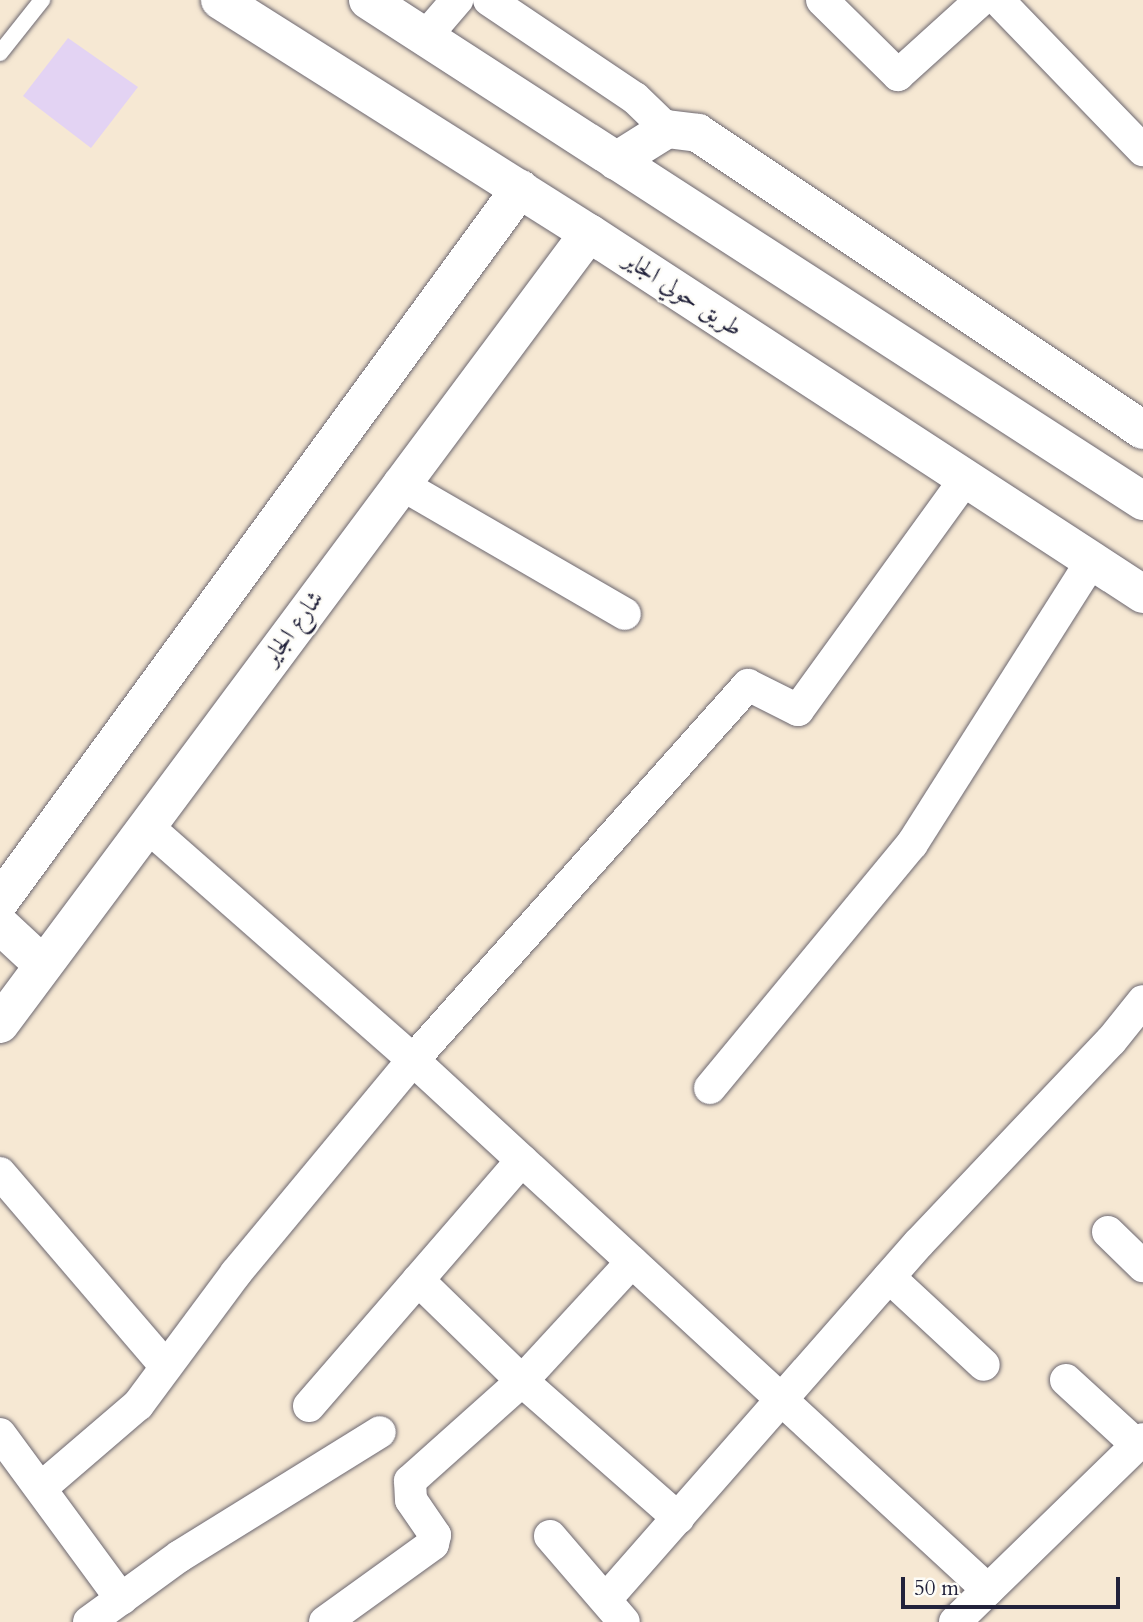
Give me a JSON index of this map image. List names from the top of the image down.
{
  "streets": {
    "main road": ["طريق حولي الجاير", "شارع الجاير"]
  },
  "crossings": [
    ["طريق حولي الجاير", "شارع الجاير"]
  ],
  "scale_bar": "50 m"
}
